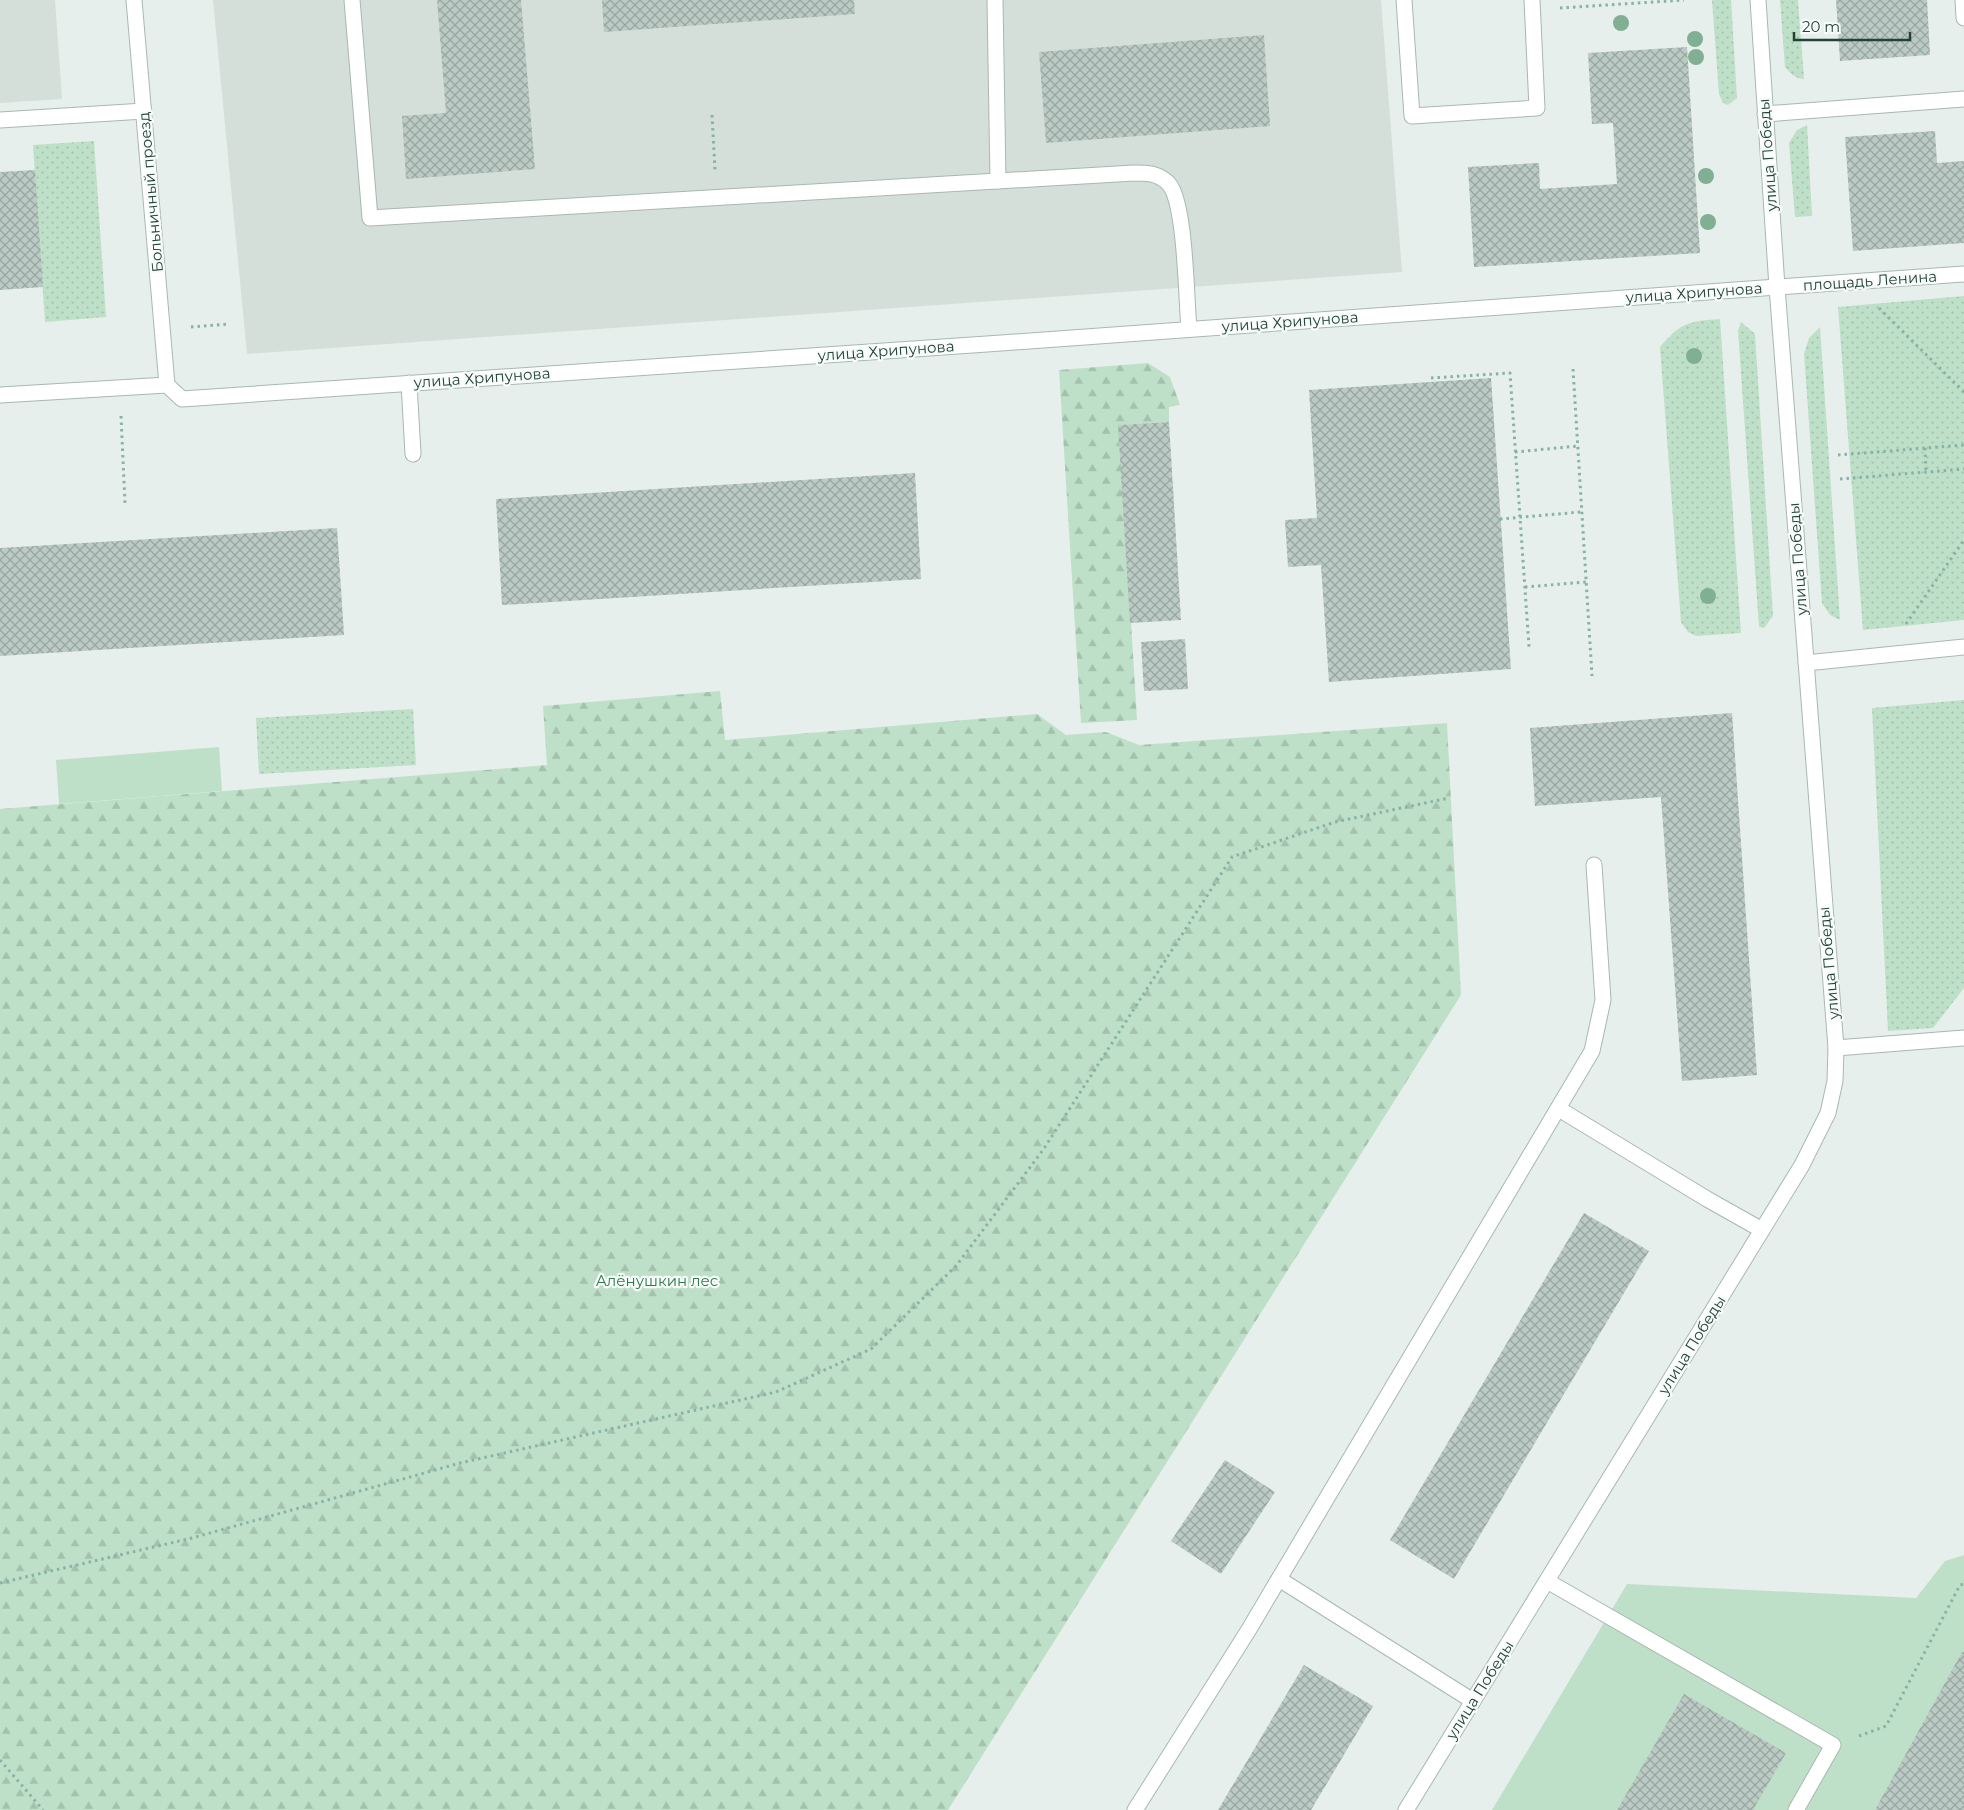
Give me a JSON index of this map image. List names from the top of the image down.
{
  "streets": {
    "street": [
      "улица Победы",
      "Больничный проезд",
      "площадь Ленина",
      "улица Хрипунова"
    ]
  },
  "crossings": [
    ["улица Победы", "площадь Ленина"],
    ["улица Победы", "улица Хрипунова"],
    ["Больничный проезд", "улица Хрипунова"],
    ["площадь Ленина", "улица Хрипунова"]
  ],
  "parks": ["Алёнушкин лес"],
  "scale_bar": "20 m"
}
